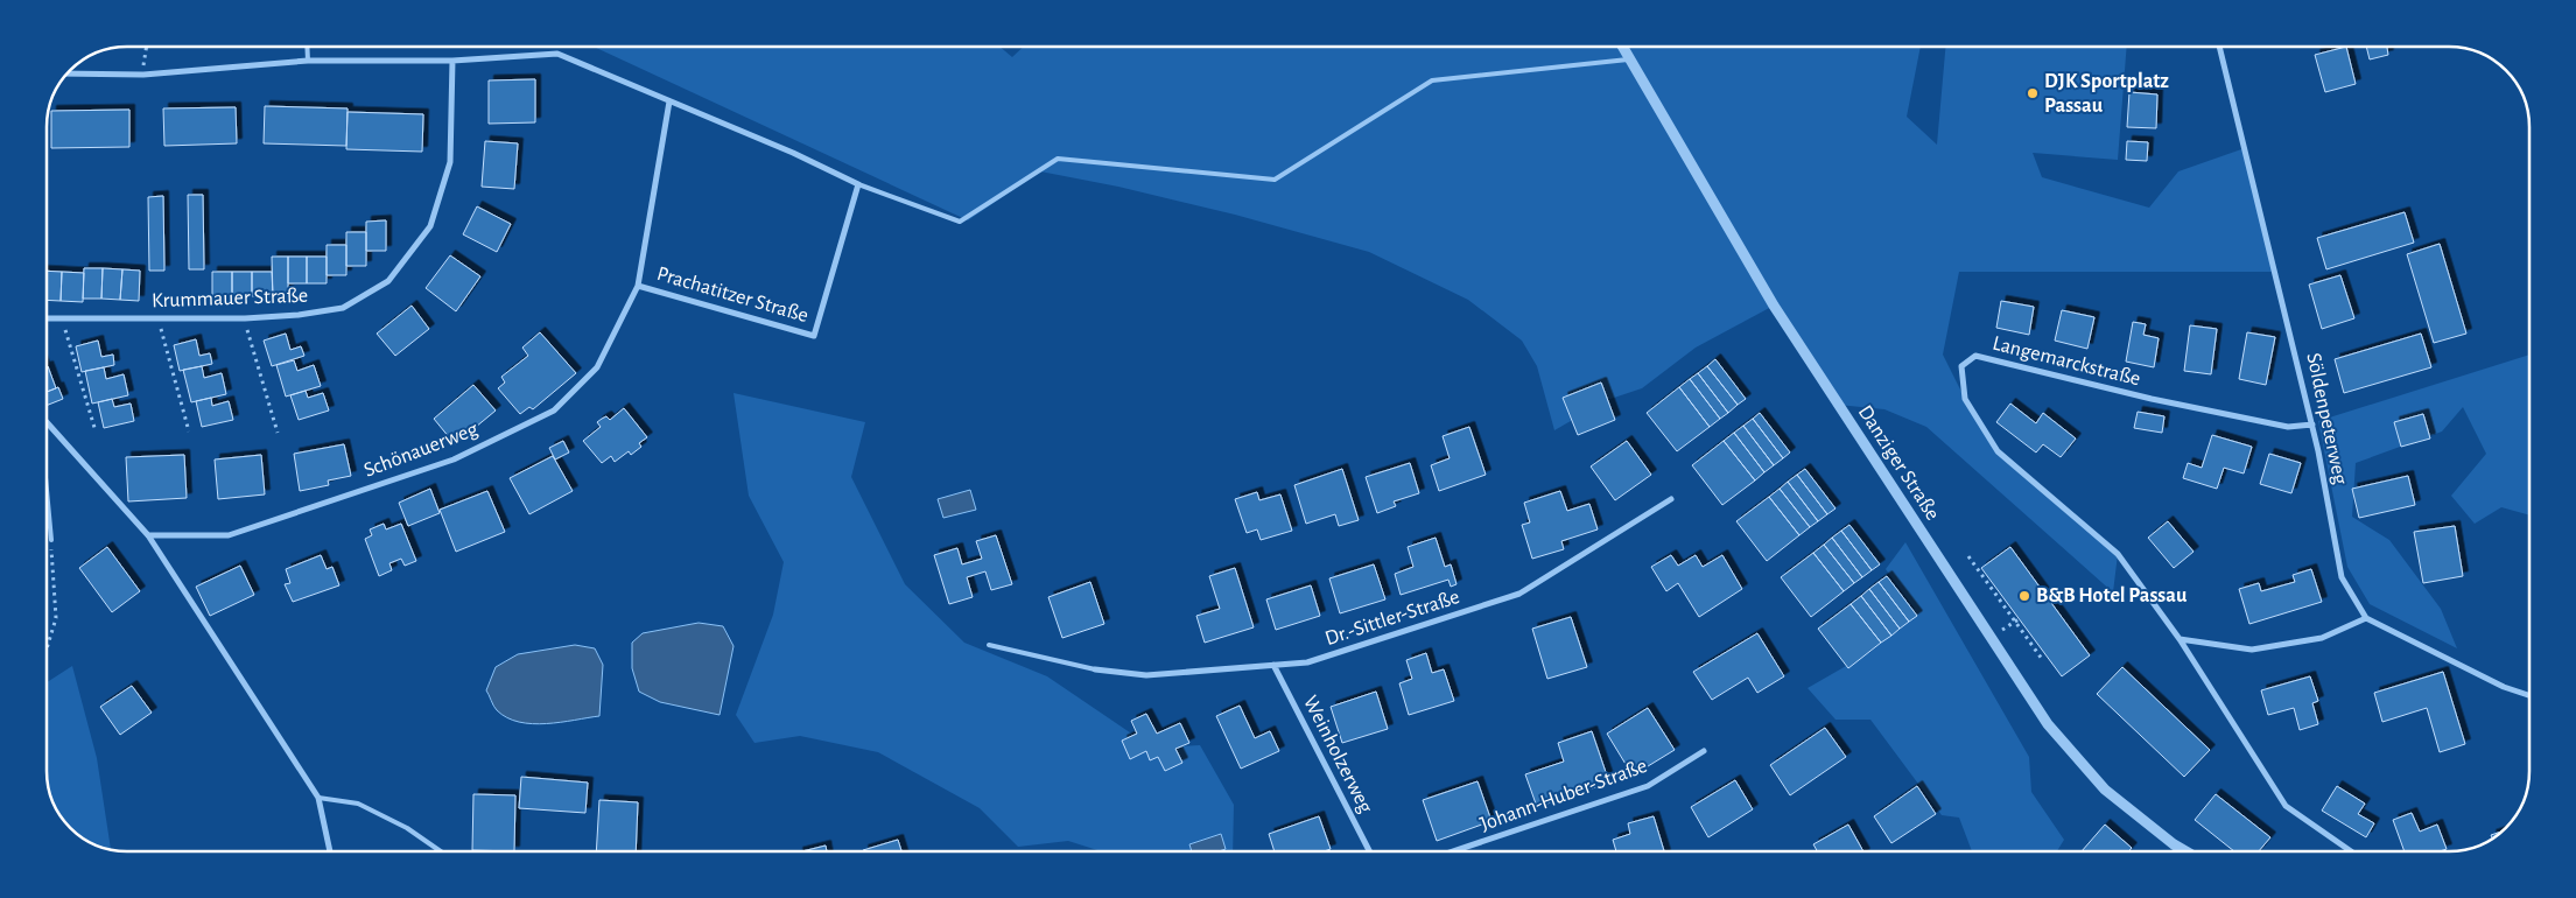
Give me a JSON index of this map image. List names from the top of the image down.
{
  "streets": {
    "street": [
      "Prachatitzer Straße",
      "Krummauer Straße",
      "Langemarckstraße",
      "Söldenpeterweg",
      "Schönauerweg",
      "Danziger Straße",
      "Dr.-Sittler-Straße",
      "Weinholzerweg",
      "Johann-Huber-Straße"
    ]
  },
  "crossings": [
    ["Prachatitzer Straße", "Schönauerweg"],
    ["Langemarckstraße", "Söldenpeterweg"],
    ["Dr.-Sittler-Straße", "Weinholzerweg"]
  ],
  "places": ["DJK Sportplatz Passau", "B&B Hotel Passau"]
}
